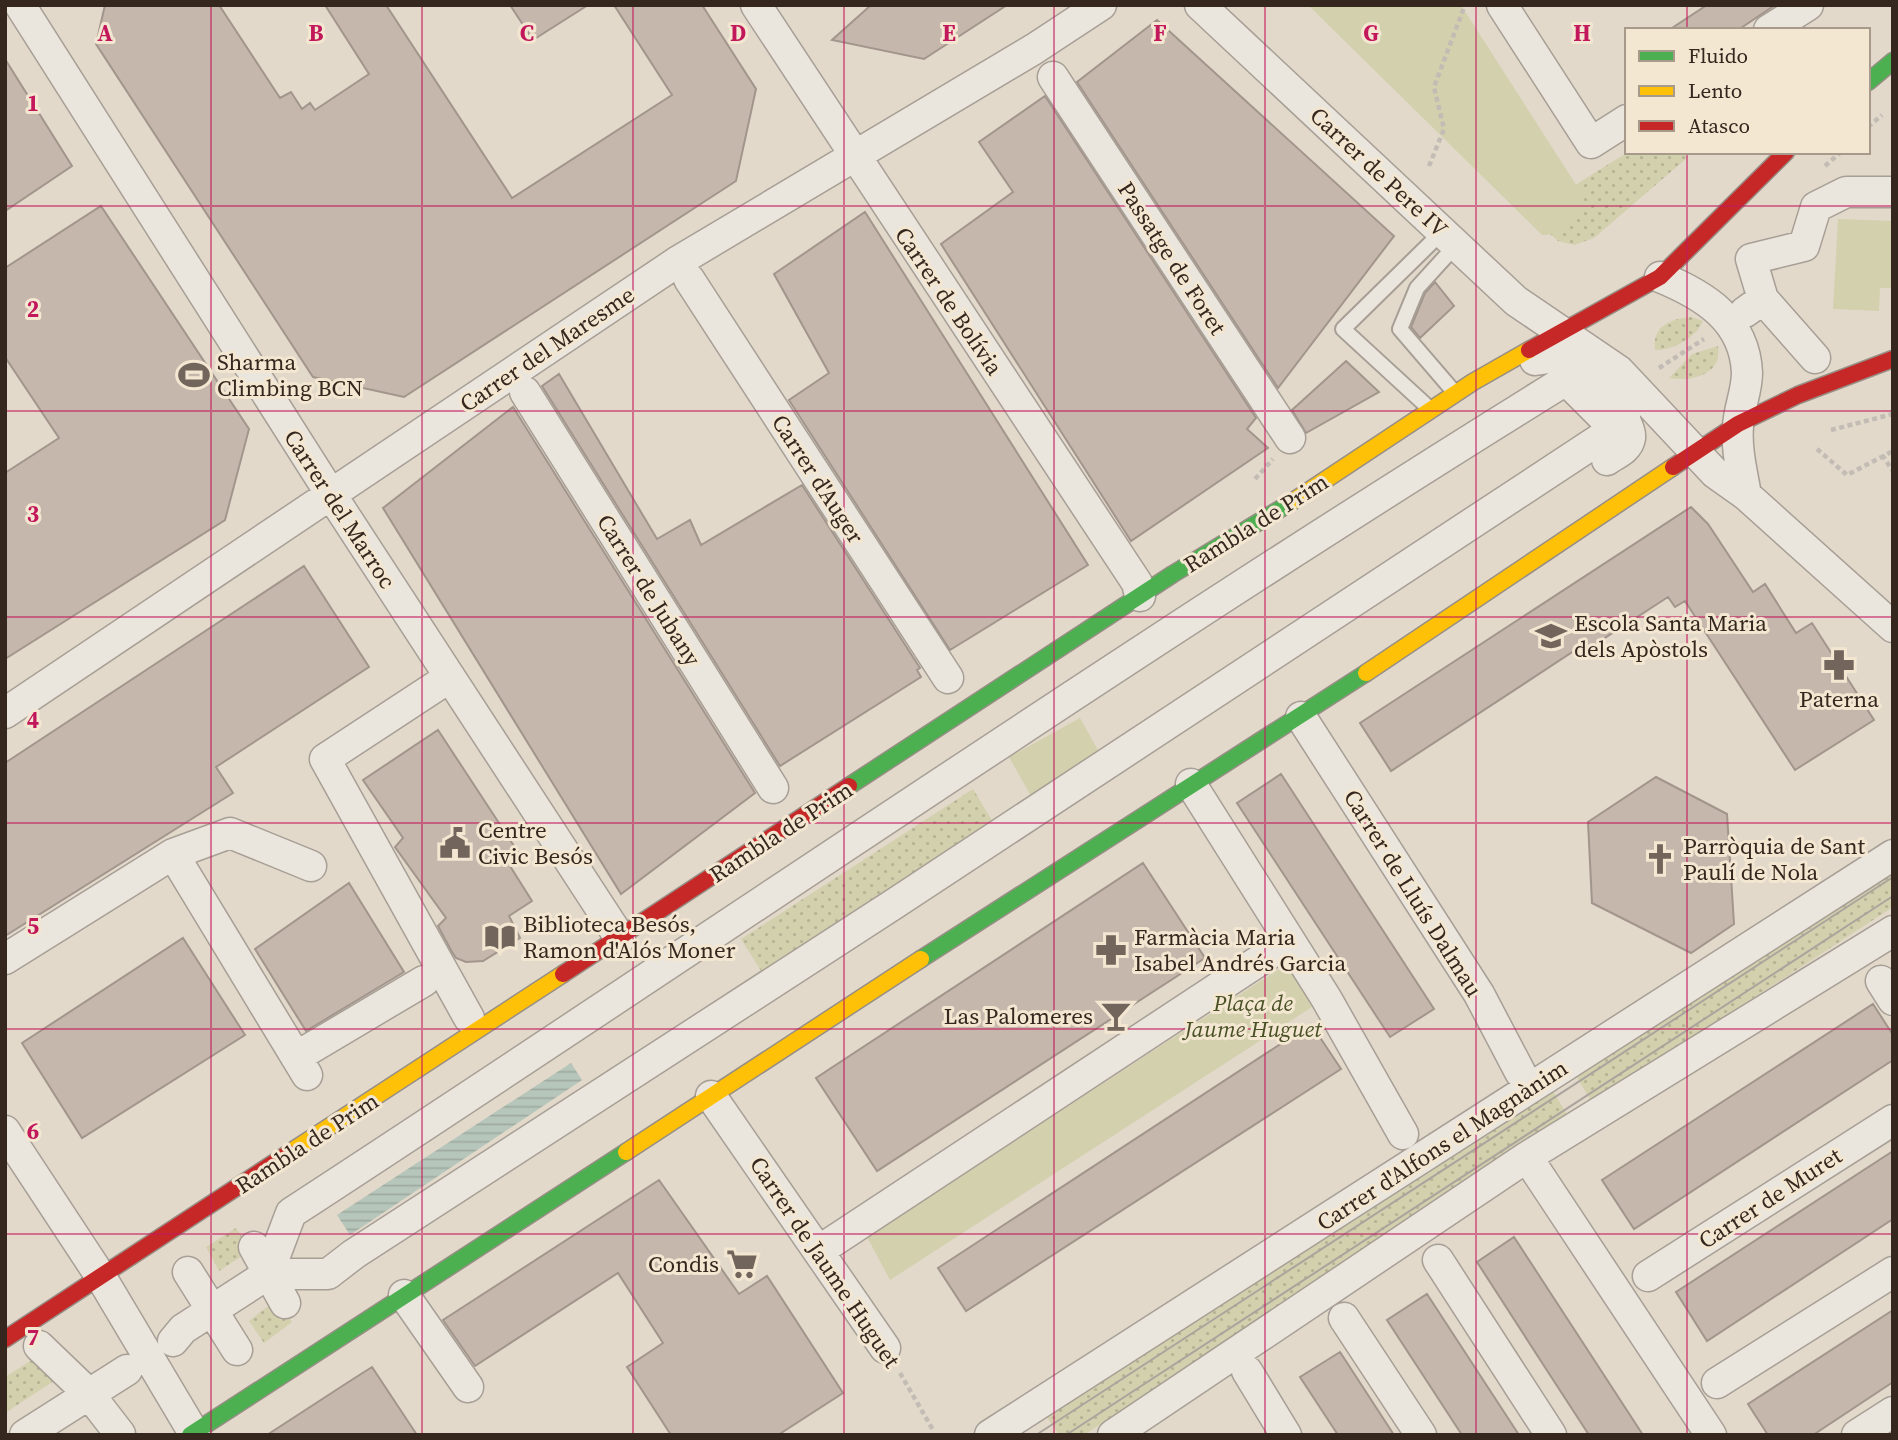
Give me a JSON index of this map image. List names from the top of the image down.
{
  "streets": {
    "main road": ["Rambla de Prim"],
    "street": [
      "Carrer de Pere IV",
      "Passatge de Foret",
      "Carrer de Bolívia",
      "Carrer del Maresme",
      "Carrer d'Auger",
      "Carrer del Marroc",
      "Carrer de Jubany",
      "Carrer de Lluís Dalmau",
      "Carrer d'Alfons el Magnànim",
      "Carrer de Muret",
      "Carrer de Jaume Huguet"
    ]
  },
  "crossings": [
    ["Carrer de Pere IV", "Rambla de Prim"],
    ["Carrer de Bolívia", "Carrer del Maresme"],
    ["Carrer de Bolívia", "Rambla de Prim"],
    ["Carrer del Maresme", "Carrer del Marroc"],
    ["Carrer del Marroc", "Rambla de Prim"]
  ],
  "parks": ["Plaça de Jaume Huguet"],
  "places": {
    "sports": ["Sharma Climbing BCN"],
    "school or university": ["Escola Santa Maria dels Apòstols"],
    "pharmacy": ["Paterna", "Farmàcia Maria Isabel Andrés Garcia"],
    "public building": ["Centre Civic Besós"],
    "church": ["Parròquia de Sant Paulí de Nola"],
    "library": ["Biblioteca Besós, Ramon d'Alós Moner"],
    "bar": ["Las Palomeres"],
    "supermarket": ["Condis"]
  },
  "legend": ["Fluido", "Lento", "Atasco"],
  "grid": {
    "columns": [
      "A",
      "B",
      "C",
      "D",
      "E",
      "F",
      "G",
      "H"
    ],
    "rows": [
      "1",
      "2",
      "3",
      "4",
      "5",
      "6",
      "7"
    ]
  }
}
